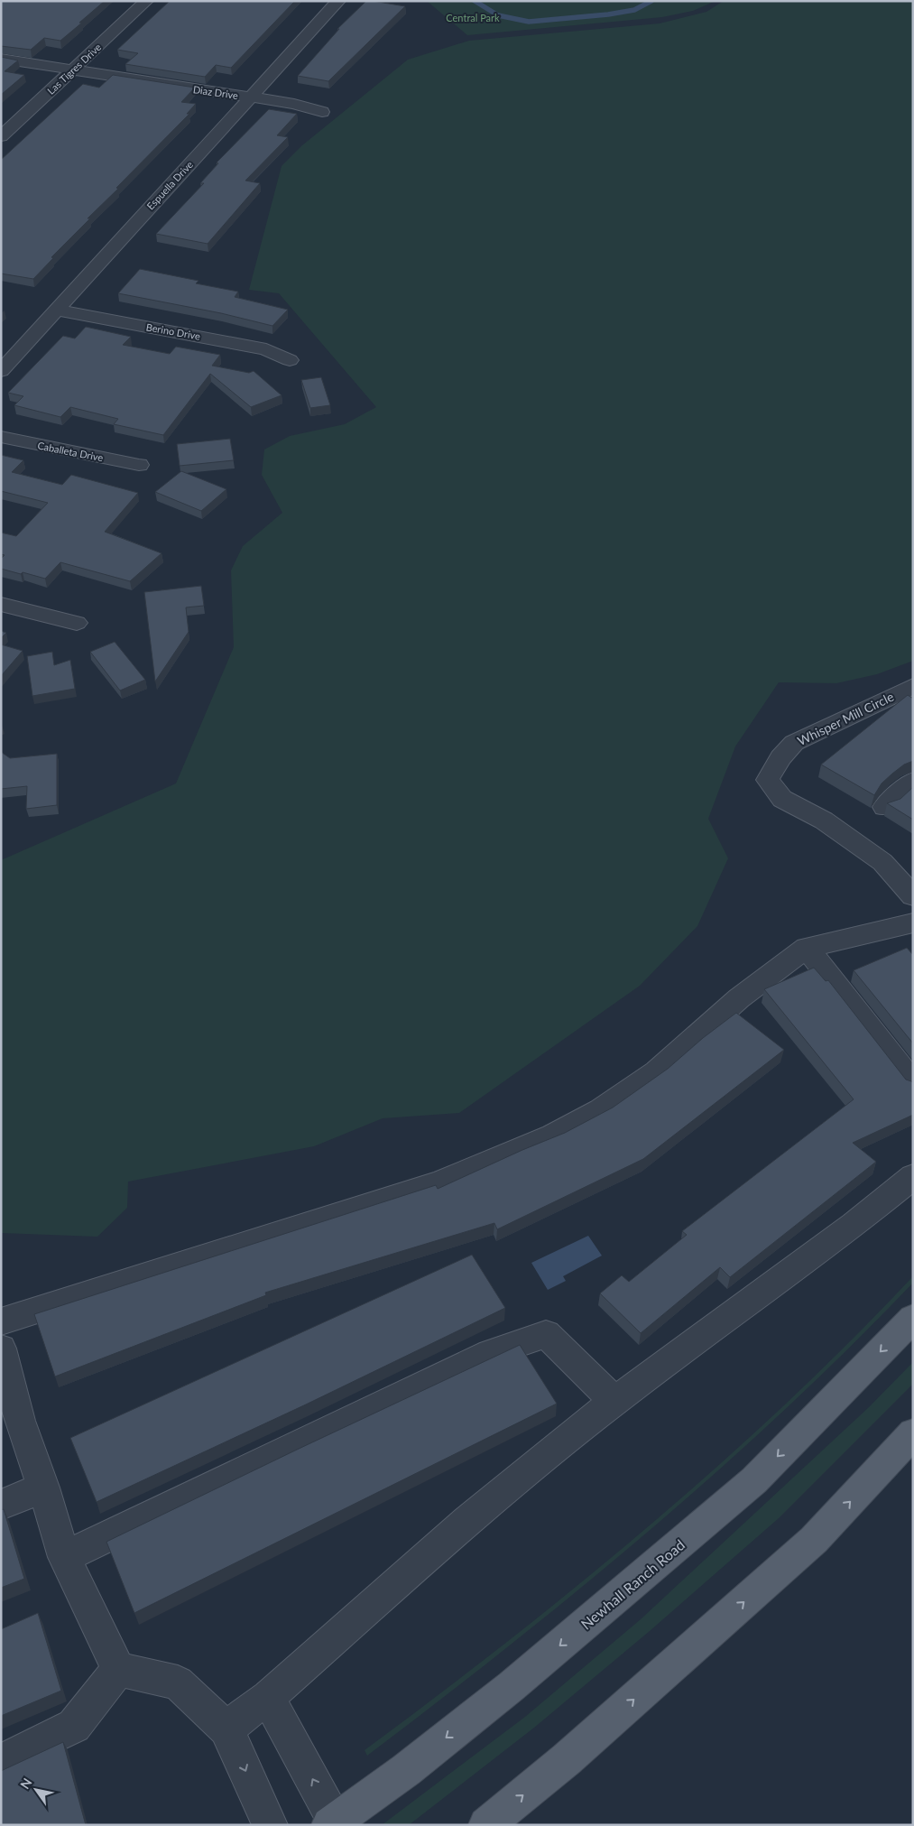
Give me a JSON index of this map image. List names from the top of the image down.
{
  "streets": {
    "main road": ["Newhall Ranch Road"],
    "street": [
      "Las Tigres Drive",
      "Diaz Drive",
      "Espuella Drive",
      "Berino Drive",
      "Caballeta Drive",
      "Whisper Mill Circle"
    ]
  },
  "crossings": [
    ["Las Tigres Drive", "Diaz Drive"],
    ["Diaz Drive", "Espuella Drive"],
    ["Espuella Drive", "Berino Drive"]
  ],
  "parks": ["Central Park"],
  "north": "top left"
}
